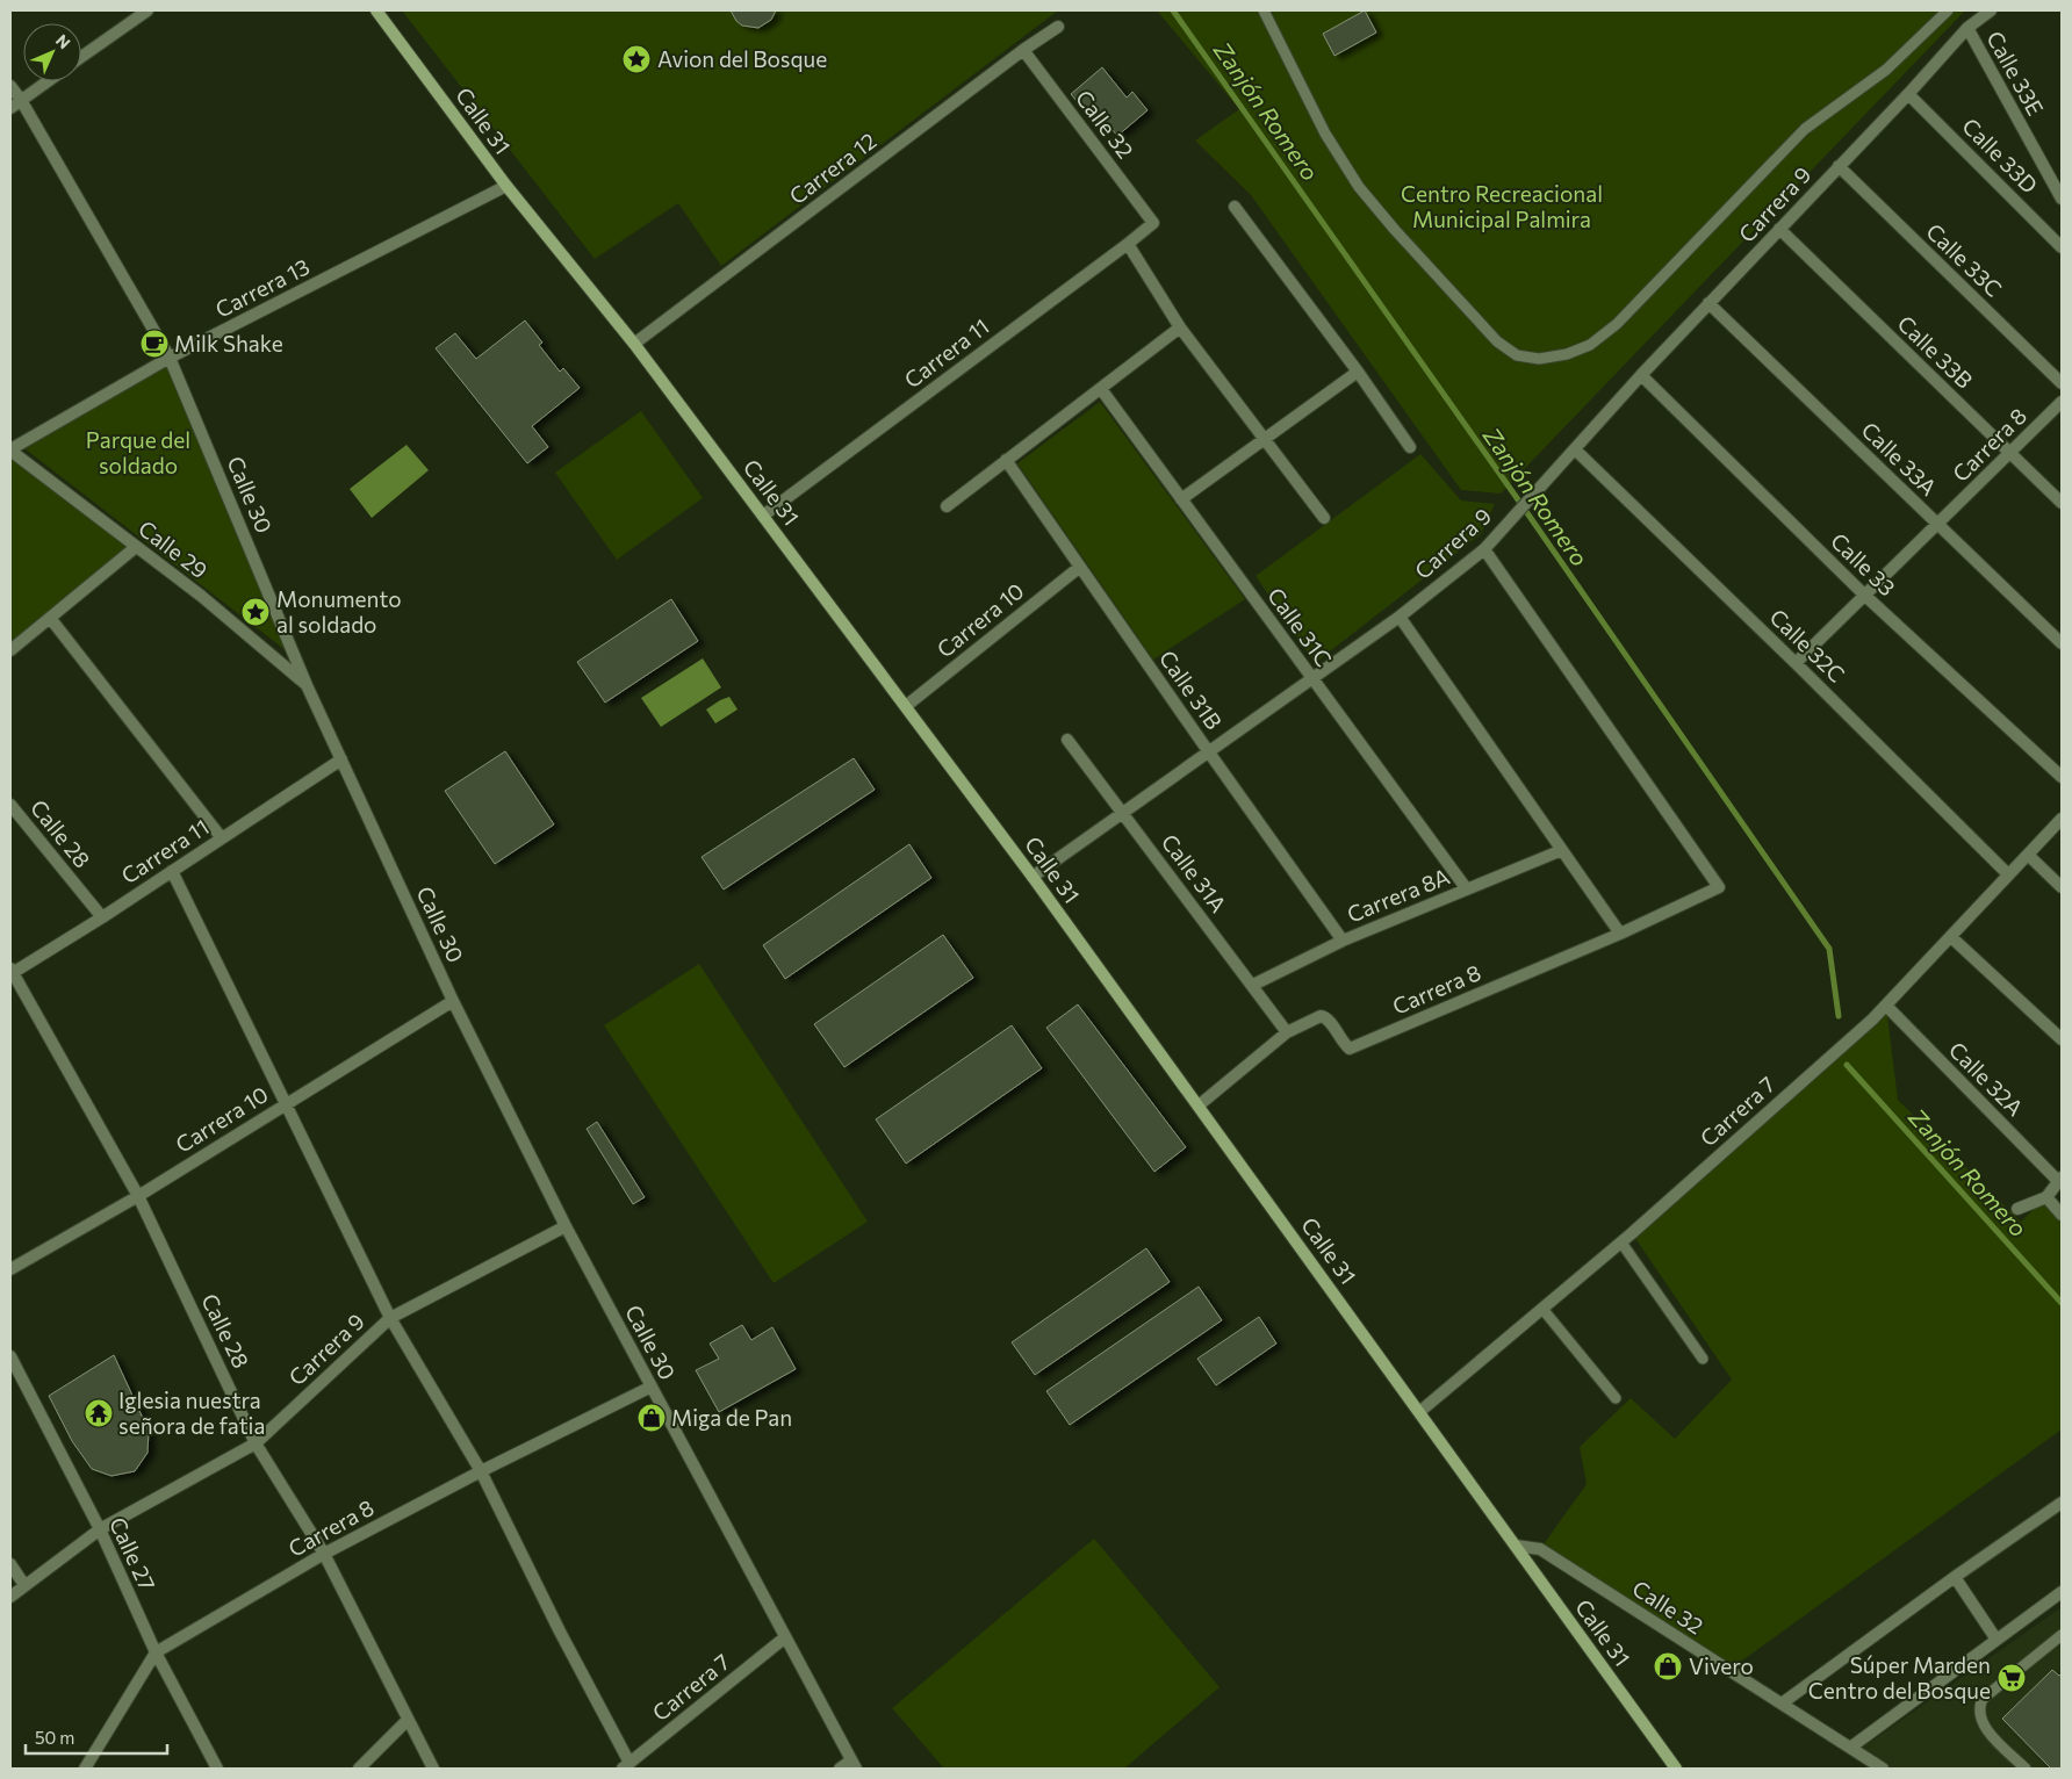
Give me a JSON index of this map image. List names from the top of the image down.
{
  "streets": {
    "main road": ["Calle 31"],
    "street": [
      "Calle 33E",
      "Calle 32",
      "Calle 33D",
      "Carrera 12",
      "Carrera 9",
      "Calle 33C",
      "Carrera 13",
      "Calle 33B",
      "Carrera 11",
      "Carrera 8",
      "Calle 33A",
      "Calle 30",
      "Calle 29",
      "Calle 33",
      "Carrera 10",
      "Calle 31C",
      "Calle 32C",
      "Calle 31B",
      "Calle 28",
      "Calle 31A",
      "Carrera 8A",
      "Calle 32A",
      "Carrera 7",
      "Calle 27"
    ]
  },
  "crossings": [
    ["Calle 33E", "Carrera 9"],
    ["Calle 31", "Calle 32"],
    ["Calle 31", "Carrera 12"],
    ["Calle 31", "Carrera 9"],
    ["Calle 31", "Carrera 13"],
    ["Calle 31", "Carrera 11"],
    ["Calle 31", "Carrera 8"],
    ["Calle 31", "Carrera 10"],
    ["Calle 31", "Carrera 7"],
    ["Calle 32", "Carrera 12"],
    ["Calle 32", "Carrera 11"],
    ["Calle 33D", "Carrera 9"],
    ["Carrera 9", "Calle 33C"],
    ["Carrera 9", "Calle 33B"],
    ["Carrera 9", "Carrera 8"],
    ["Carrera 9", "Calle 33A"],
    ["Carrera 9", "Calle 30"],
    ["Carrera 9", "Calle 33"],
    ["Carrera 9", "Calle 31C"],
    ["Carrera 9", "Calle 32C"],
    ["Carrera 9", "Calle 31B"],
    ["Carrera 9", "Calle 28"],
    ["Carrera 9", "Calle 31A"],
    ["Carrera 9", "Calle 27"],
    ["Carrera 13", "Calle 30"],
    ["Carrera 13", "Calle 29"],
    ["Calle 33B", "Carrera 8"],
    ["Carrera 11", "Calle 30"],
    ["Carrera 11", "Calle 28"],
    ["Carrera 8", "Calle 33A"],
    ["Carrera 8", "Calle 30"],
    ["Carrera 8", "Calle 33"],
    ["Carrera 8", "Calle 32C"],
    ["Carrera 8", "Calle 28"],
    ["Carrera 8", "Calle 31A"],
    ["Carrera 8", "Calle 27"],
    ["Calle 30", "Calle 29"],
    ["Calle 30", "Carrera 10"],
    ["Calle 30", "Carrera 7"],
    ["Carrera 10", "Calle 31B"],
    ["Carrera 10", "Calle 28"],
    ["Calle 31C", "Carrera 8A"],
    ["Calle 32C", "Carrera 7"],
    ["Calle 31B", "Carrera 8A"],
    ["Calle 31A", "Carrera 8A"],
    ["Calle 32A", "Carrera 7"]
  ],
  "water": ["Zanjón Romero"],
  "parks": ["Centro Recreacional Municipal Palmira", "Parque del soldado"],
  "places": {
    "place": ["Avion del Bosque", "Monumento al soldado"],
    "cafe": ["Milk Shake"],
    "temple": ["Iglesia nuestra señora de fatia"],
    "shop": ["Miga de Pan", "Vivero"],
    "supermarket": ["Súper Marden Centro del Bosque"]
  },
  "scale_bar": "50 m",
  "north": "top right"
}
